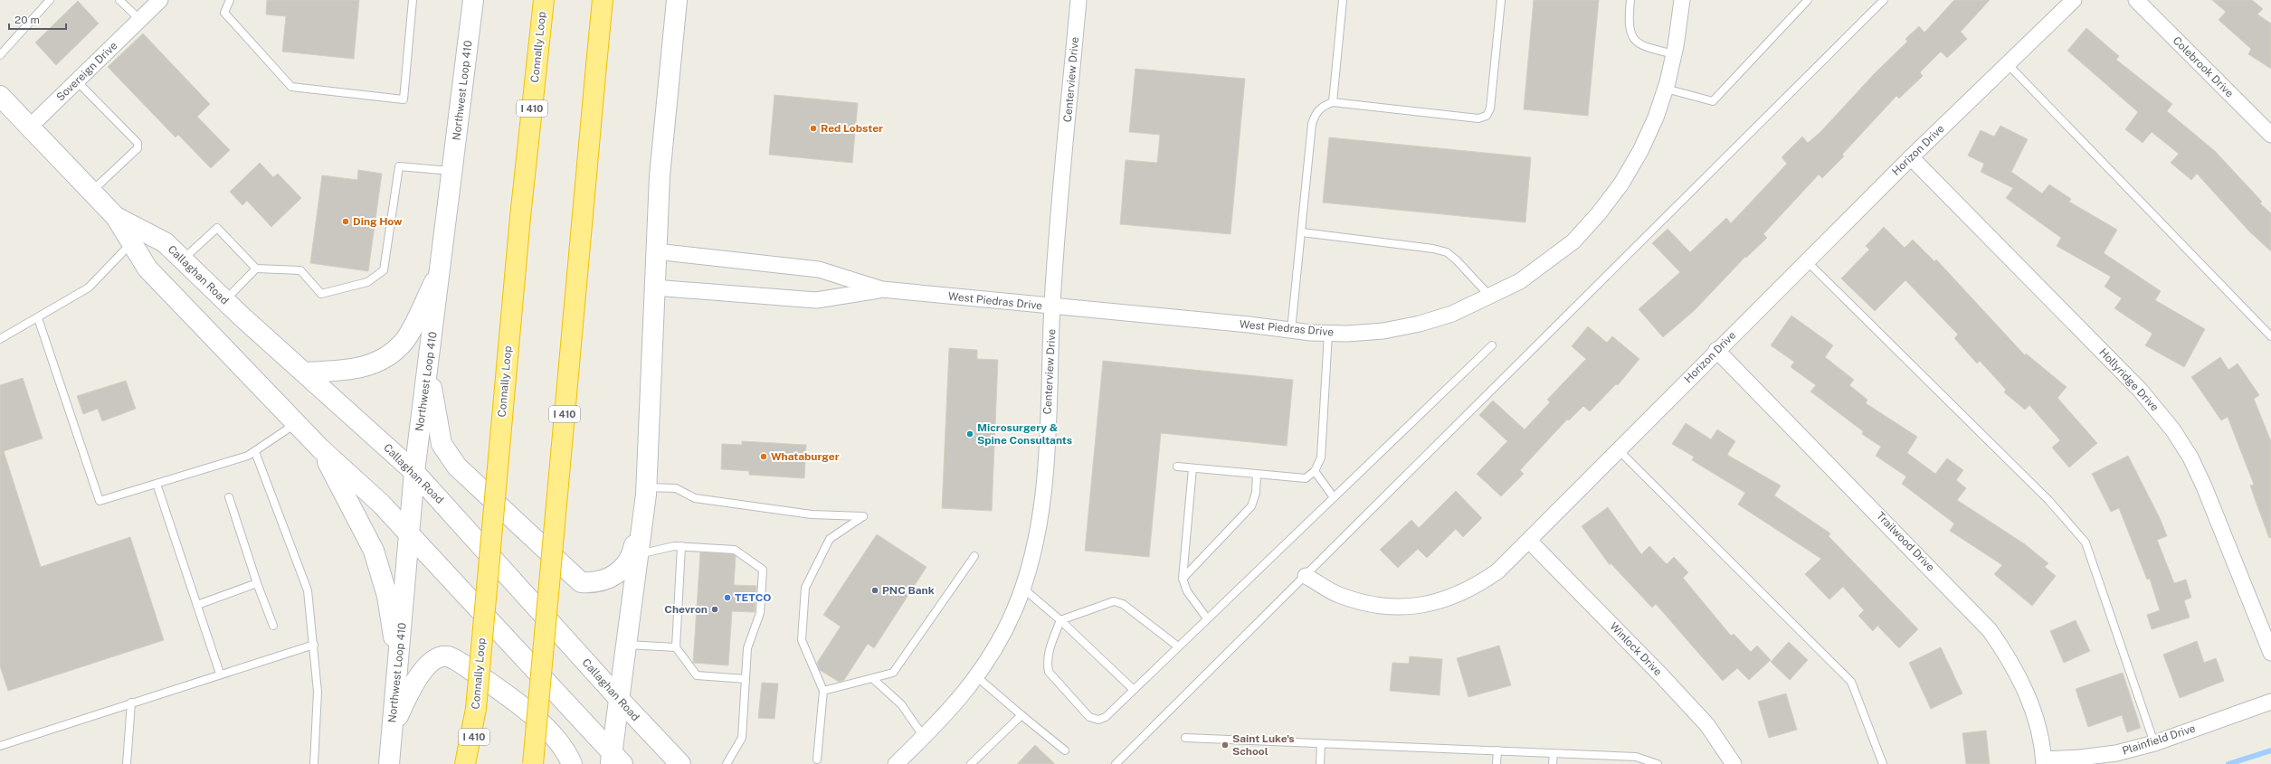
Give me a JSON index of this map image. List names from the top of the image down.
{
  "streets": {
    "highway": ["Connally Loop", "I 410"],
    "main road": ["Northwest Loop 410", "Callaghan Road"],
    "street": [
      "Colebrook Drive",
      "Sovereign Drive",
      "Centerview Drive",
      "Horizon Drive",
      "West Piedras Drive",
      "Hollyridge Drive",
      "Trailwood Drive",
      "Winlock Drive",
      "Plainfield Drive"
    ]
  },
  "crossings": [
    ["Sovereign Drive", "Callaghan Road"],
    ["Centerview Drive", "West Piedras Drive"],
    ["Northwest Loop 410", "Callaghan Road"],
    ["Horizon Drive", "Hollyridge Drive"],
    ["Horizon Drive", "Trailwood Drive"],
    ["Horizon Drive", "Winlock Drive"],
    ["Trailwood Drive", "Plainfield Drive"]
  ],
  "places": [
    "Red Lobster",
    "Ding How",
    "Microsurgery & Spine Consultants",
    "Whataburger",
    "PNC Bank",
    "TETCO",
    "Chevron",
    "Saint Luke's School"
  ],
  "scale_bar": "20 m"
}
